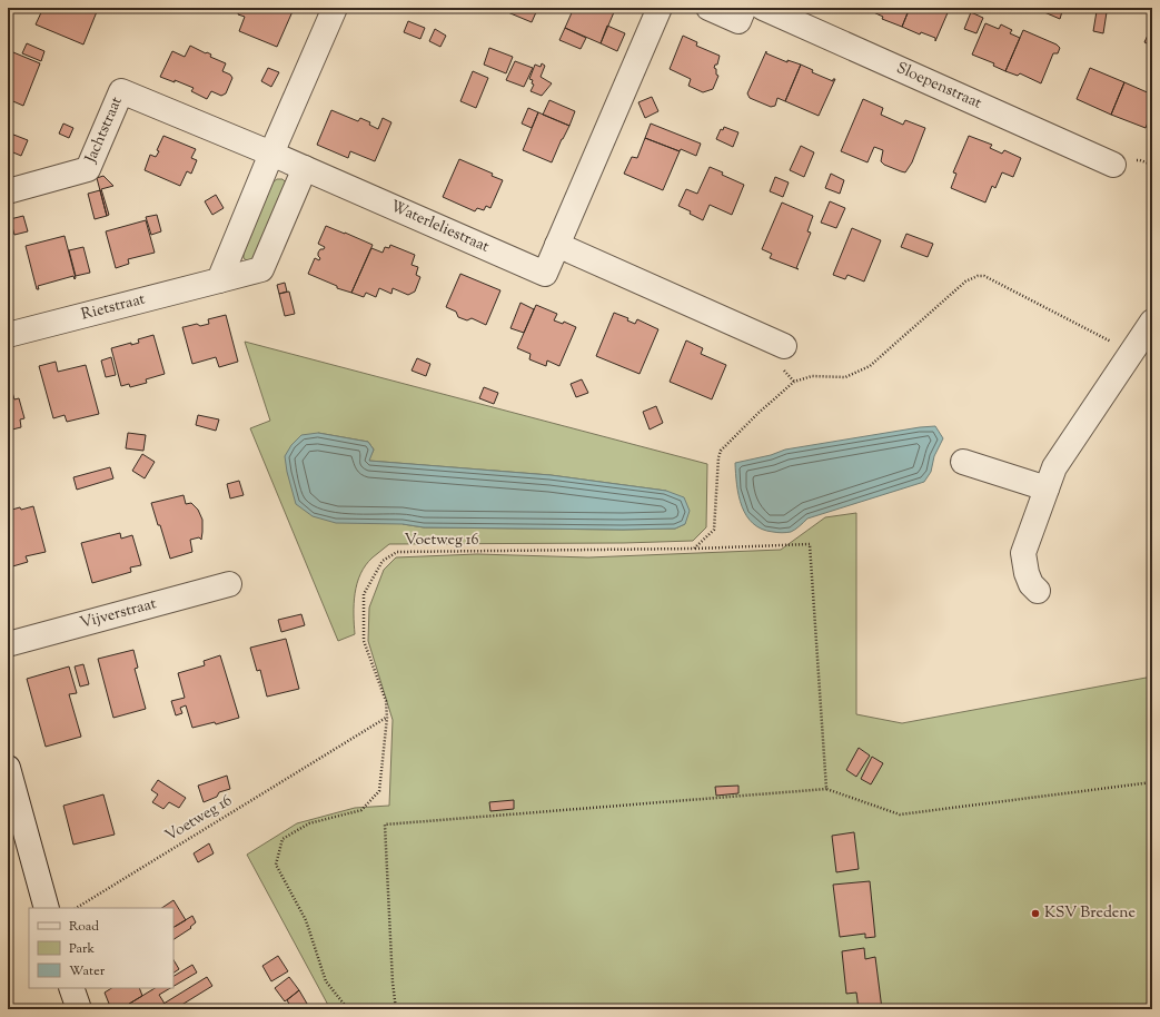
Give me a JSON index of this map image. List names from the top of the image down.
{
  "streets": {
    "street": [
      "Sloepenstraat",
      "Jachtstraat",
      "Waterleliestraat",
      "Rietstraat",
      "Vijverstraat"
    ],
    "path": ["Voetweg 16"]
  },
  "crossings": [
    ["Waterleliestraat", "Rietstraat"]
  ],
  "places": ["KSV Bredene"],
  "legend": ["Road", "Park", "Water"]
}
